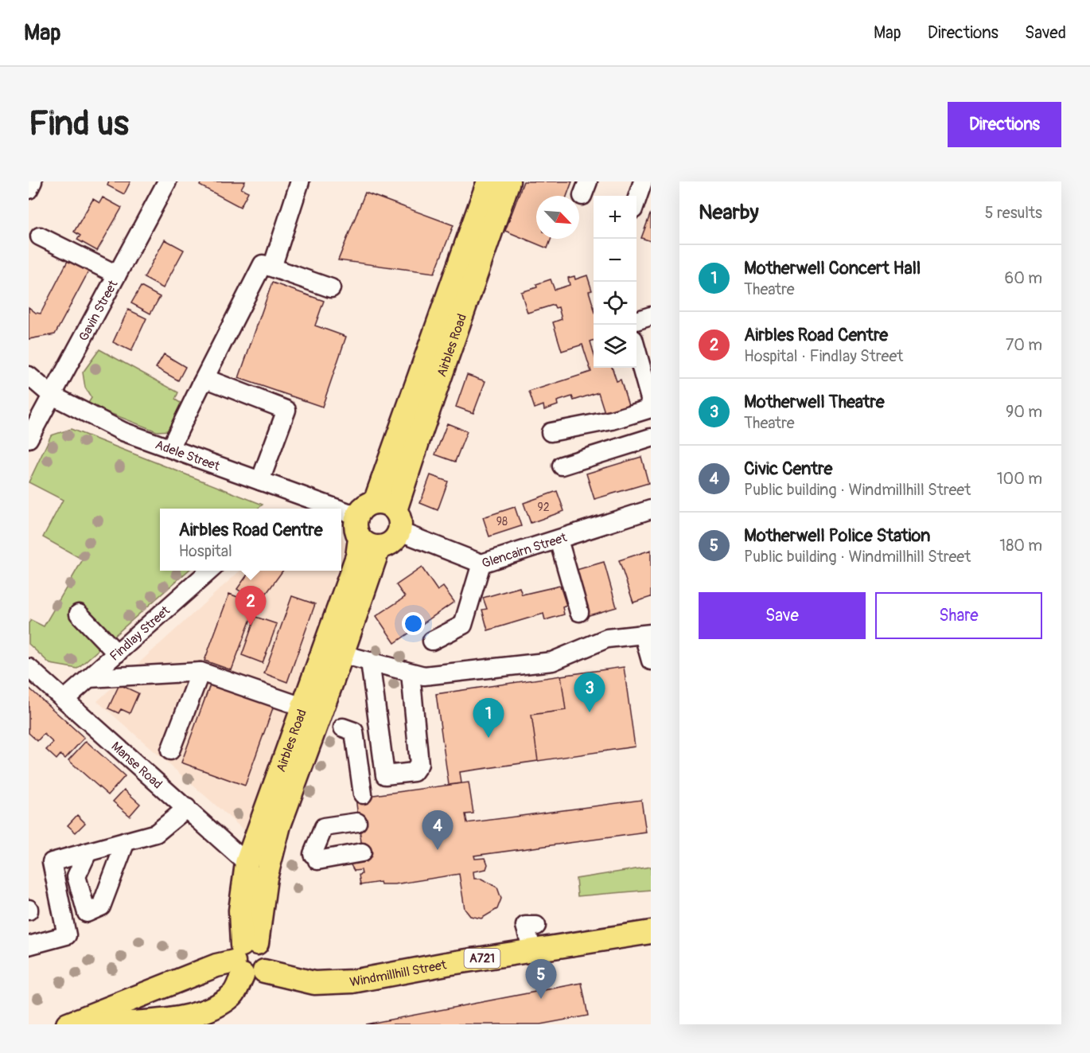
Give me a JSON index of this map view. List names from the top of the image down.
{
  "streets": {
    "main road": ["Airbles Road", "A721", "Windmillhill Street"],
    "street": [
      "Gavin Street",
      "Adele Street",
      "Glencairn Street",
      "Findlay Street",
      "Manse Road"
    ]
  },
  "crossings": [
    ["Gavin Street", "Adele Street"],
    ["Airbles Road", "Adele Street"],
    ["Airbles Road", "Glencairn Street"],
    ["Airbles Road", "Manse Road"],
    ["Airbles Road", "Windmillhill Street"],
    ["Adele Street", "Glencairn Street"],
    ["Findlay Street", "Manse Road"]
  ],
  "house_numbers": ["92", "98"],
  "north": "bottom right",
  "page": {
    "header": "Map",
    "nav": ["Map", "Directions", "Saved"],
    "buttons": [
      "Directions",
      ["Save", "Share"]
    ],
    "title": "Find us",
    "heading": ["Nearby", "5 results"],
    "map_buttons": ["+", "−"],
    "list": [
      {
        "mark": "1",
        "name": "Motherwell Concert Hall",
        "note": "Theatre",
        "value": "60 m"
      },
      {
        "mark": "2",
        "name": "Airbles Road Centre",
        "note": "Hospital · Findlay Street",
        "value": "70 m"
      },
      {
        "mark": "3",
        "name": "Motherwell Theatre",
        "note": "Theatre",
        "value": "90 m"
      },
      {
        "mark": "4",
        "name": "Civic Centre",
        "note": "Public building · Windmillhill Street",
        "value": "100 m"
      },
      {
        "mark": "5",
        "name": "Motherwell Police Station",
        "note": "Public building · Windmillhill Street",
        "value": "180 m"
      }
    ],
    "popup": ["Airbles Road Centre", "Hospital"],
    "pins": [
      "2",
      "3",
      "1",
      "4",
      "5"
    ]
  }
}
